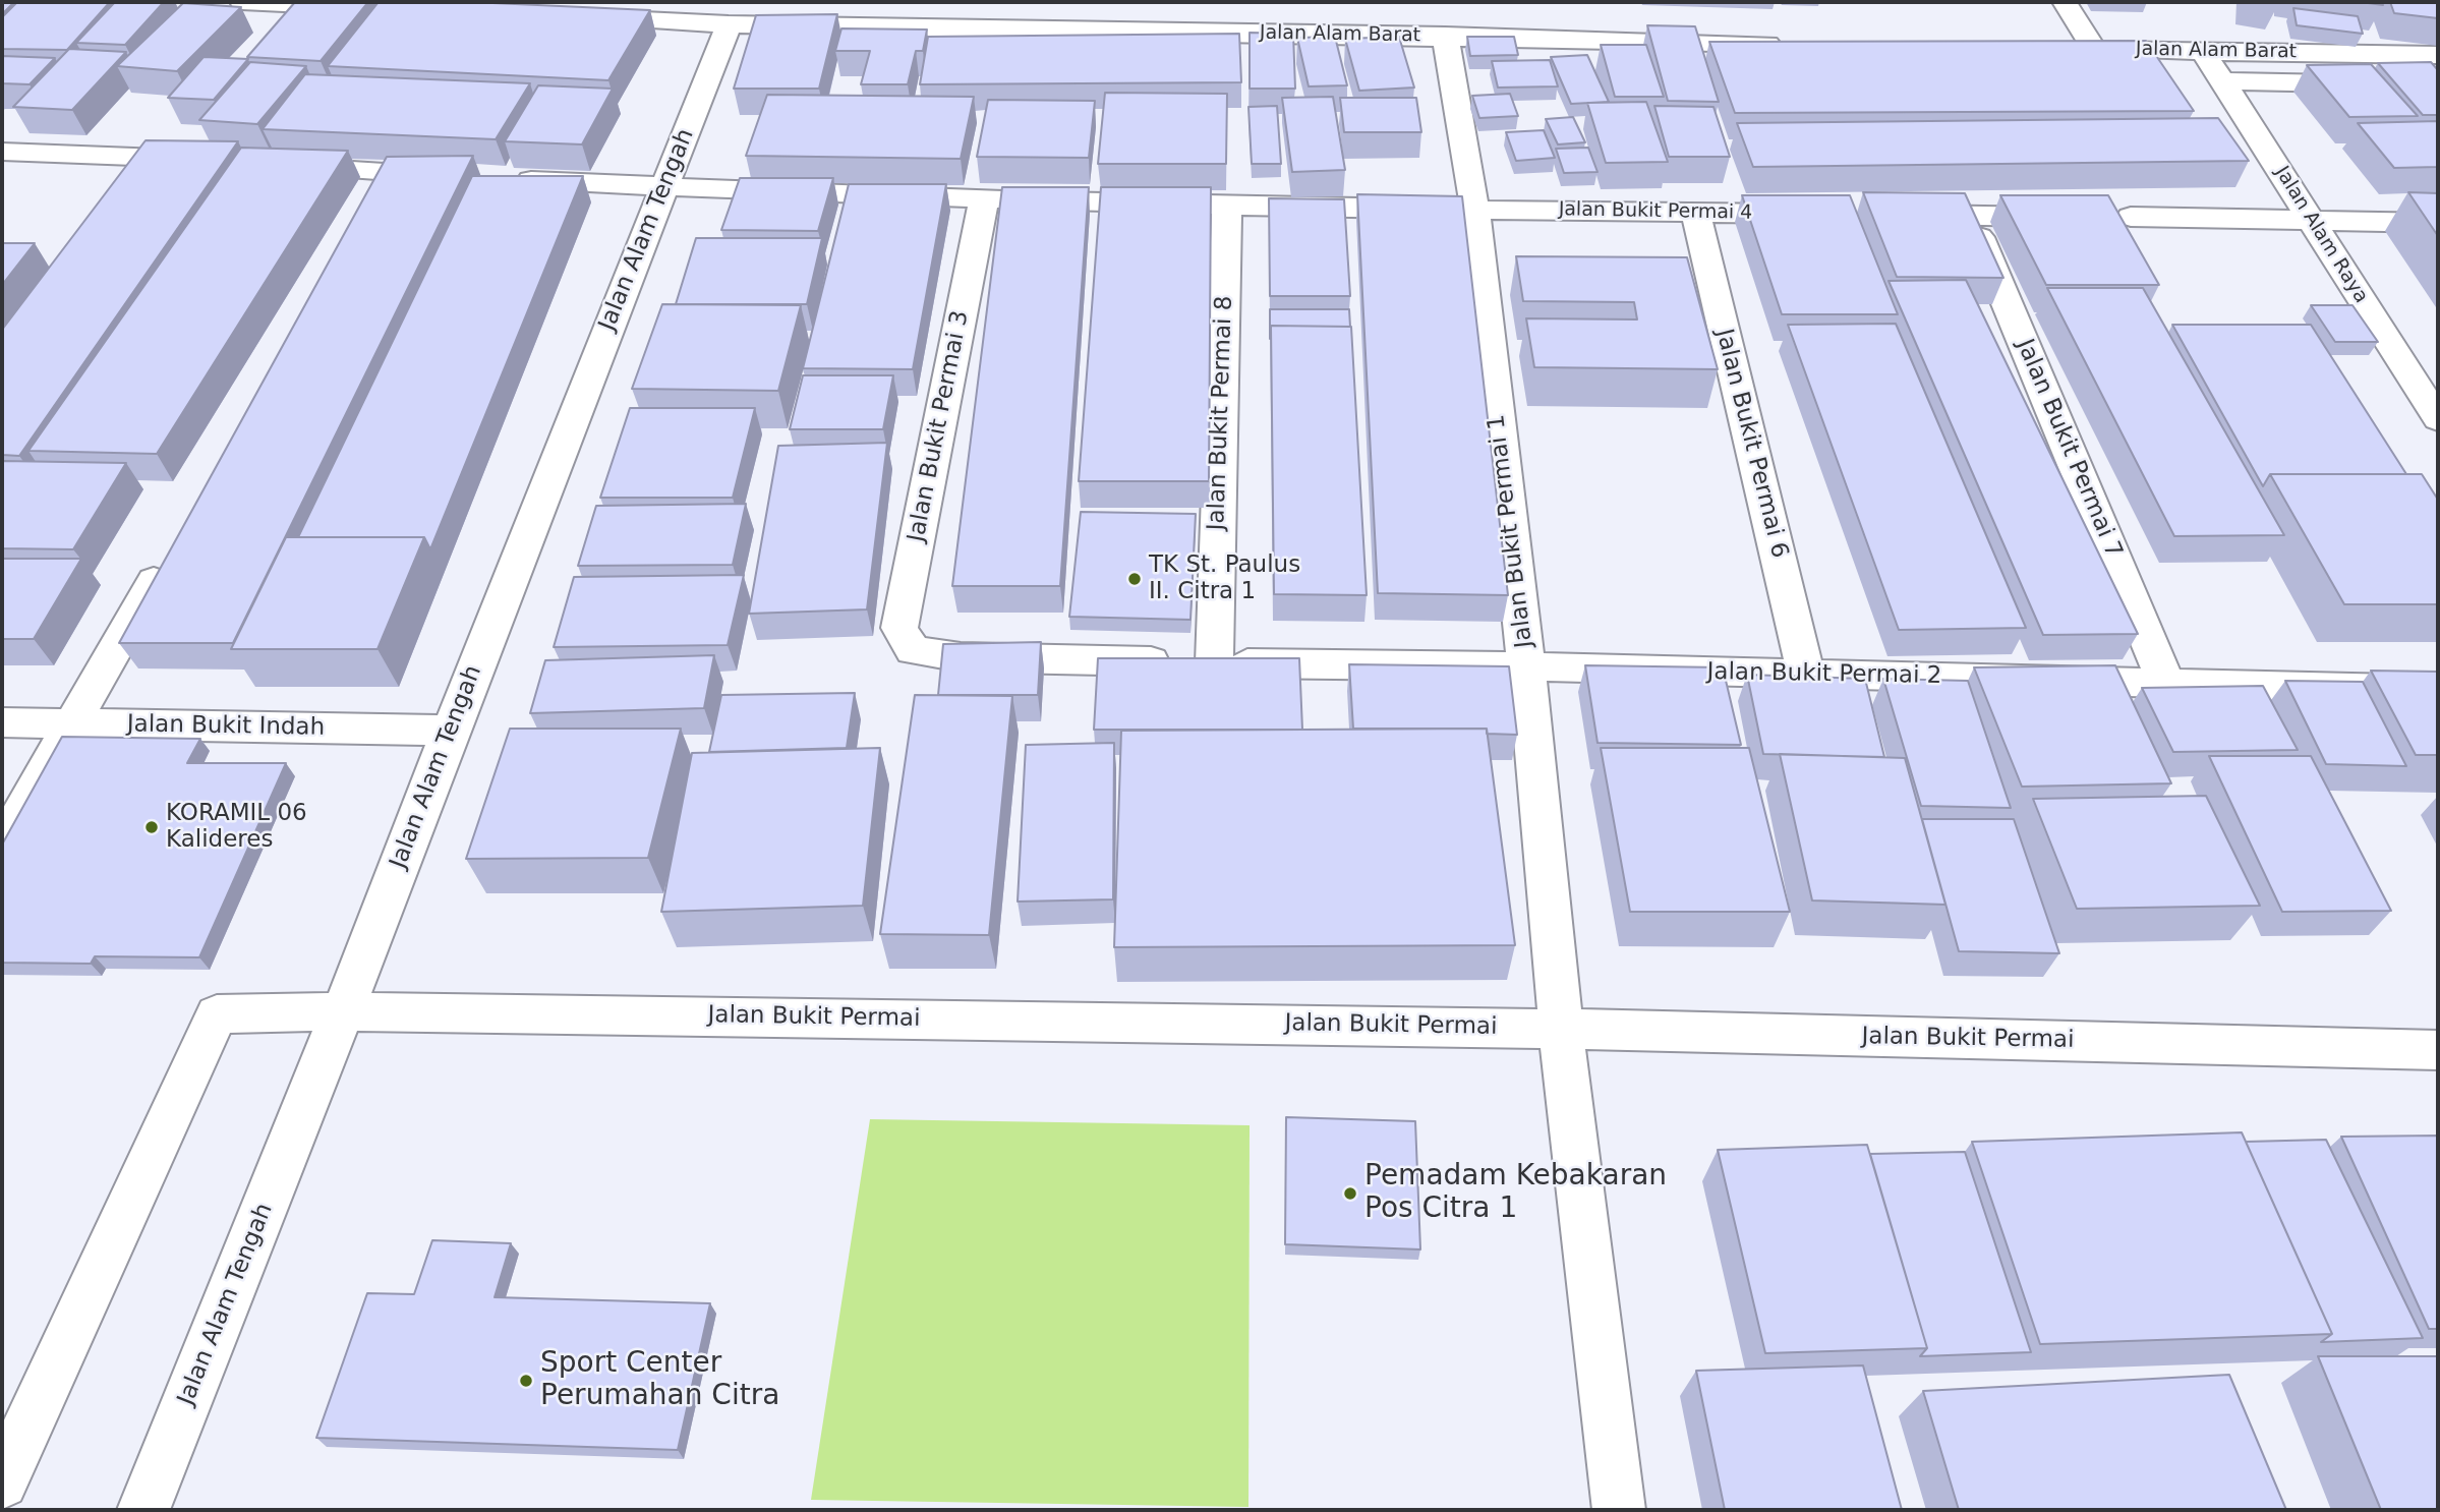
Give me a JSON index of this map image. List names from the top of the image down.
{
  "streets": {
    "street": [
      "Jalan Alam Barat",
      "Jalan Bukit Permai 4",
      "Jalan Alam Tengah",
      "Jalan Alam Raya",
      "Jalan Bukit Permai 8",
      "Jalan Bukit Permai 3",
      "Jalan Bukit Permai 6",
      "Jalan Bukit Permai 7",
      "Jalan Bukit Permai 1",
      "Jalan Bukit Permai 2",
      "Jalan Bukit Indah",
      "Jalan Bukit Permai"
    ]
  },
  "crossings": [
    ["Jalan Alam Barat", "Jalan Alam Tengah"],
    ["Jalan Alam Barat", "Jalan Alam Raya"],
    ["Jalan Alam Barat", "Jalan Bukit Permai 1"],
    ["Jalan Bukit Permai 4", "Jalan Alam Tengah"],
    ["Jalan Bukit Permai 4", "Jalan Bukit Permai 8"],
    ["Jalan Bukit Permai 4", "Jalan Bukit Permai 3"],
    ["Jalan Bukit Permai 4", "Jalan Bukit Permai 6"],
    ["Jalan Bukit Permai 4", "Jalan Bukit Permai 1"],
    ["Jalan Alam Tengah", "Jalan Bukit Indah"],
    ["Jalan Alam Tengah", "Jalan Bukit Permai"],
    ["Jalan Bukit Permai 8", "Jalan Bukit Permai 2"],
    ["Jalan Bukit Permai 3", "Jalan Bukit Permai 2"],
    ["Jalan Bukit Permai 6", "Jalan Bukit Permai 2"],
    ["Jalan Bukit Permai 7", "Jalan Bukit Permai 2"],
    ["Jalan Bukit Permai 1", "Jalan Bukit Permai 2"],
    ["Jalan Bukit Permai 1", "Jalan Bukit Permai"]
  ],
  "places": [
    "TK St. Paulus II. Citra 1",
    "KORAMIL 06 Kalideres",
    "Pemadam Kebakaran Pos Citra 1",
    "Sport Center Perumahan Citra"
  ]
}
